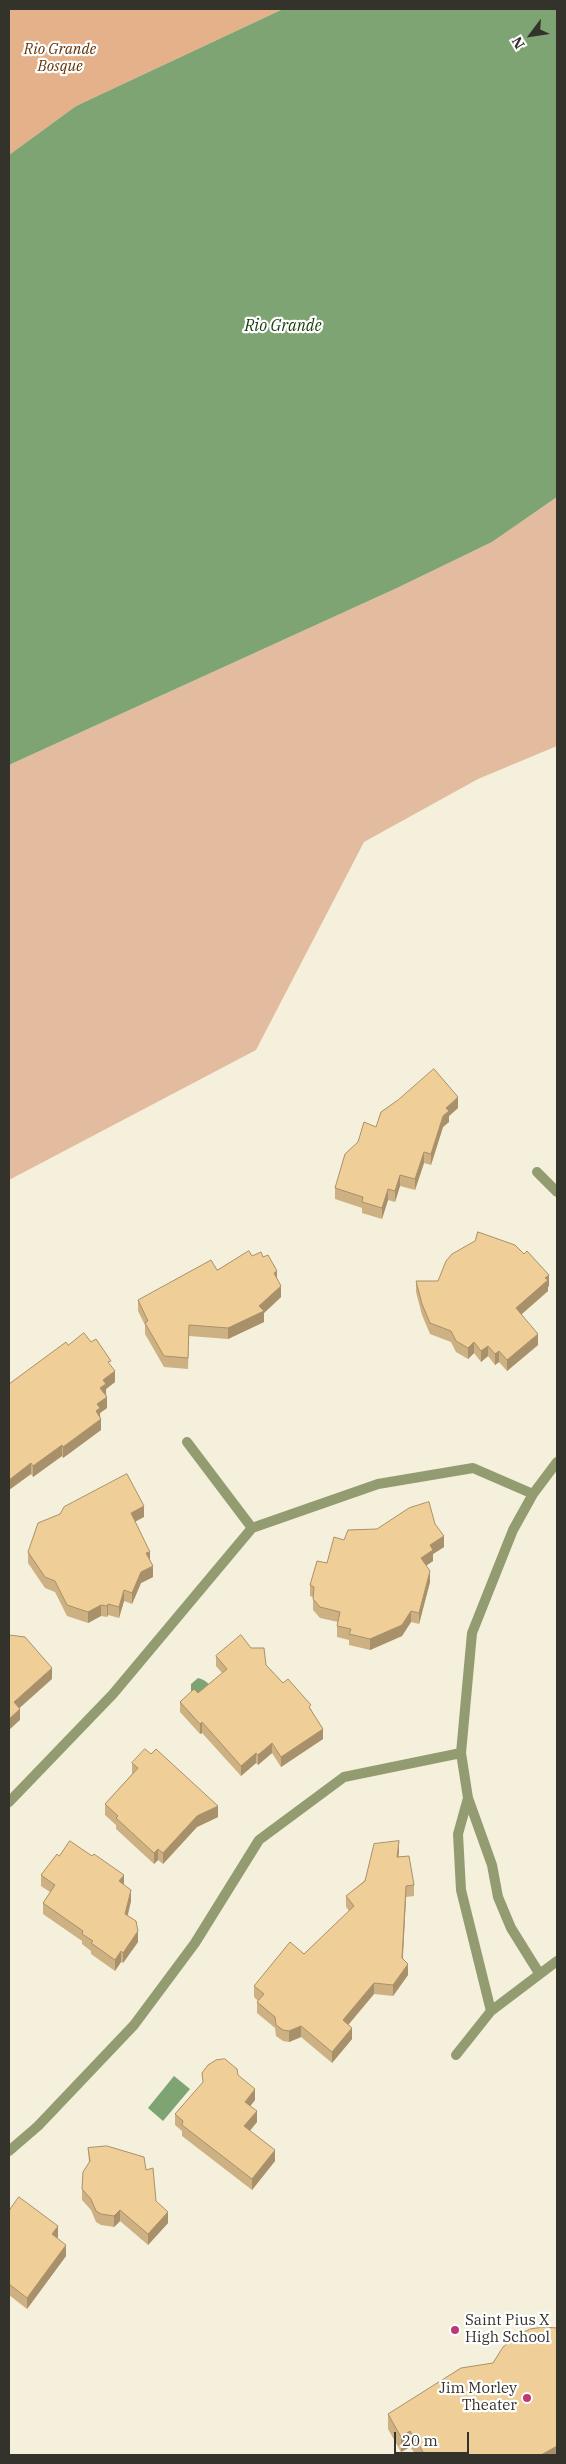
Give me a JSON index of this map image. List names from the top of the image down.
{
  "water": ["Rio Grande"],
  "parks": ["Rio Grande Bosque"],
  "places": ["Saint Pius X High School", "Jim Morley Theater"],
  "scale_bar": "20 m",
  "north": "bottom left"
}
